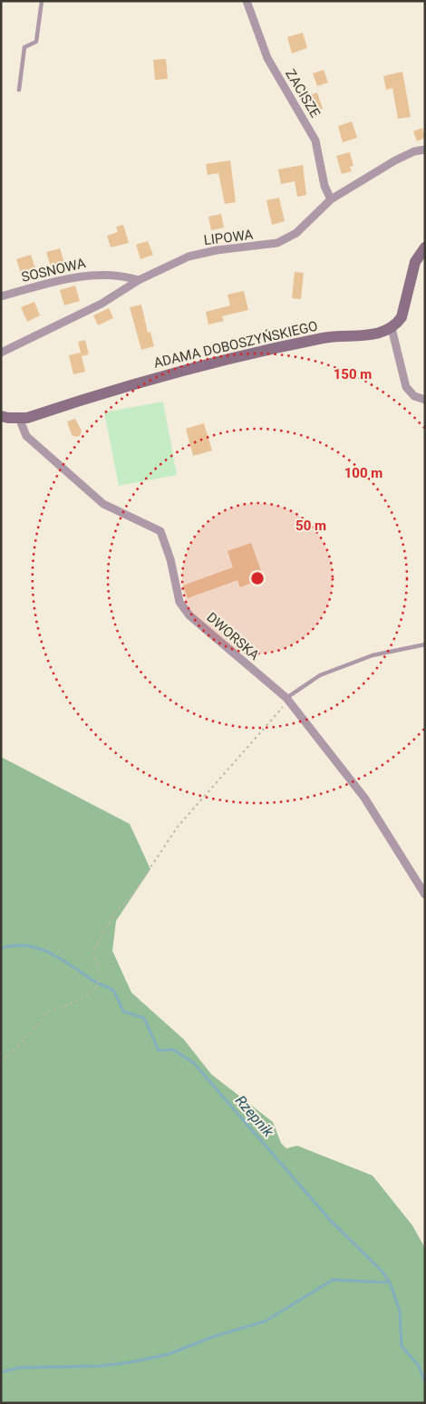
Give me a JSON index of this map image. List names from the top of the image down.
{
  "streets": {
    "street": [
      "ZACISZE",
      "LIPOWA",
      "SOSNOWA",
      "ADAMA DOBOSZYŃSKIEGO",
      "DWORSKA"
    ]
  },
  "crossings": [
    ["ZACISZE", "LIPOWA"],
    ["LIPOWA", "SOSNOWA"],
    ["ADAMA DOBOSZYŃSKIEGO", "DWORSKA"]
  ],
  "water": ["Rzepnik"],
  "rings": ["150 m", "100 m", "50 m"]
}
